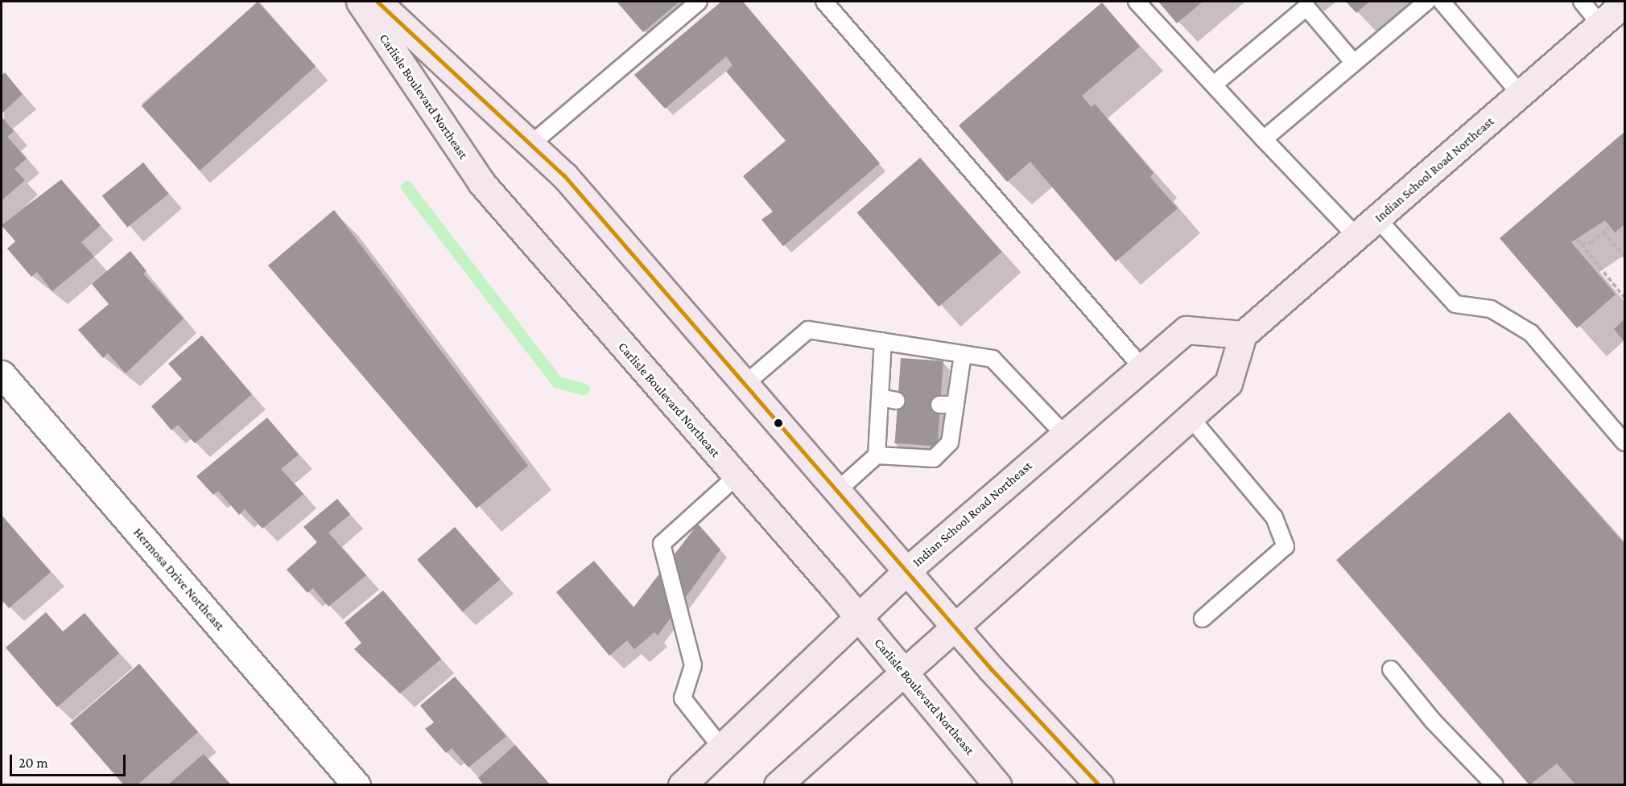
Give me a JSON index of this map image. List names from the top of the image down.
{
  "streets": {
    "main road": ["Carlisle Boulevard Northeast", "Indian School Road Northeast"],
    "street": ["Hermosa Drive Northeast"]
  },
  "crossings": [
    ["Carlisle Boulevard Northeast", "Indian School Road Northeast"]
  ],
  "scale_bar": "20 m"
}
